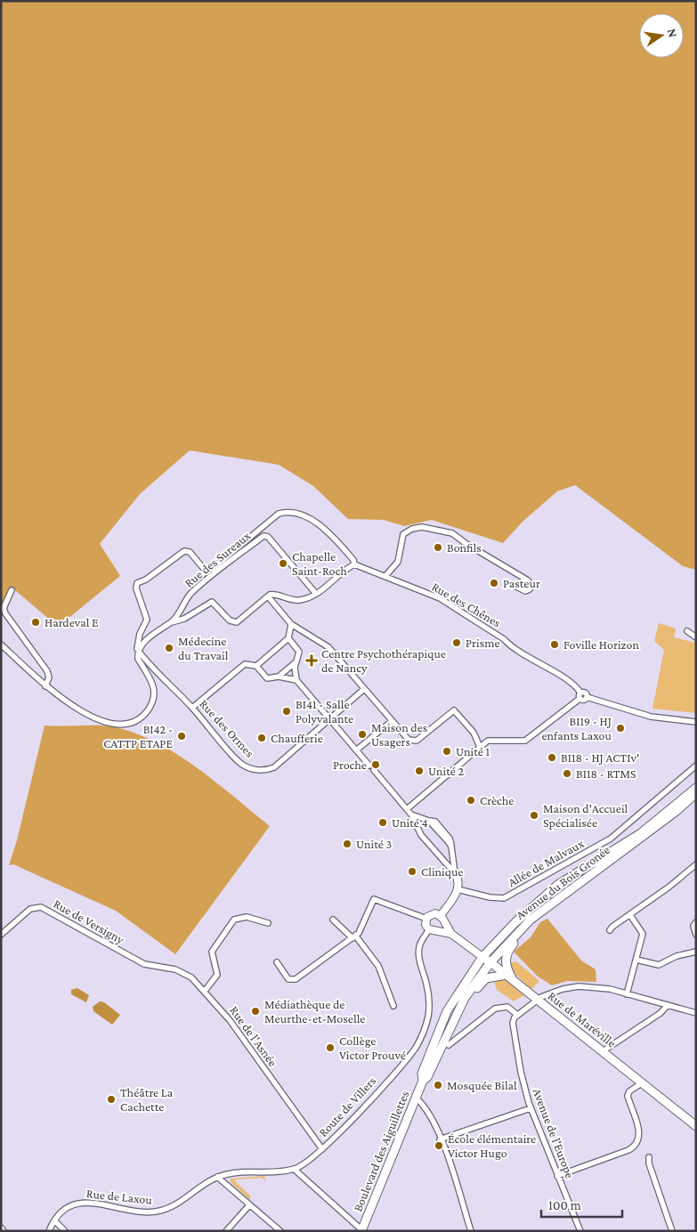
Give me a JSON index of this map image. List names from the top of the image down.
{
  "streets": {
    "main road": ["Avenue du Bois Gronée", "Rue de Maréville", "Boulevard des Aiguillettes"],
    "street": [
      "Rue des Sureaux",
      "Rue des Chênes",
      "Rue des Ormes",
      "Allée de Malvaux",
      "Rue de Versigny",
      "Rue de l'Asnée",
      "Route de Villers",
      "Avenue de l'Europe",
      "Rue de Laxou"
    ]
  },
  "crossings": [
    ["Rue des Sureaux", "Rue des Ormes"],
    ["Avenue du Bois Gronée", "Rue de Maréville"],
    ["Avenue du Bois Gronée", "Boulevard des Aiguillettes"],
    ["Rue de Versigny", "Rue de l'Asnée"],
    ["Rue de Maréville", "Route de Villers"],
    ["Rue de Maréville", "Boulevard des Aiguillettes"],
    ["Rue de l'Asnée", "Route de Villers"],
    ["Route de Villers", "Rue de Laxou"]
  ],
  "places": {
    "other": [
      "Bonfils",
      "Chapelle Saint-Roch",
      "Pasteur",
      "Hardeval E",
      "Prisme",
      "Foville Horizon",
      "Médecine du Travail",
      "BI41 - Salle Polyvalante",
      "BI19 - HJ enfants Laxou",
      "Maison des Usagers",
      "BI42 - CATTP ETAPE",
      "Chaufferie",
      "Unité 1",
      "BI18 - HJ ACTIv'",
      "Proche",
      "Unité 2",
      "BI18 - RTMS",
      "Crèche",
      "Maison d'Accueil Spécialisée",
      "Unité 4",
      "Unité 3",
      "Clinique",
      "Médiathèque de Meurthe-et-Moselle",
      "Collège Victor Prouvé",
      "Mosquée Bilal",
      "Théâtre La Cachette",
      "École élémentaire Victor Hugo"
    ],
    "health": ["Centre Psychothérapique de Nancy"]
  },
  "scale_bar": "100 m",
  "north": "right"
}
